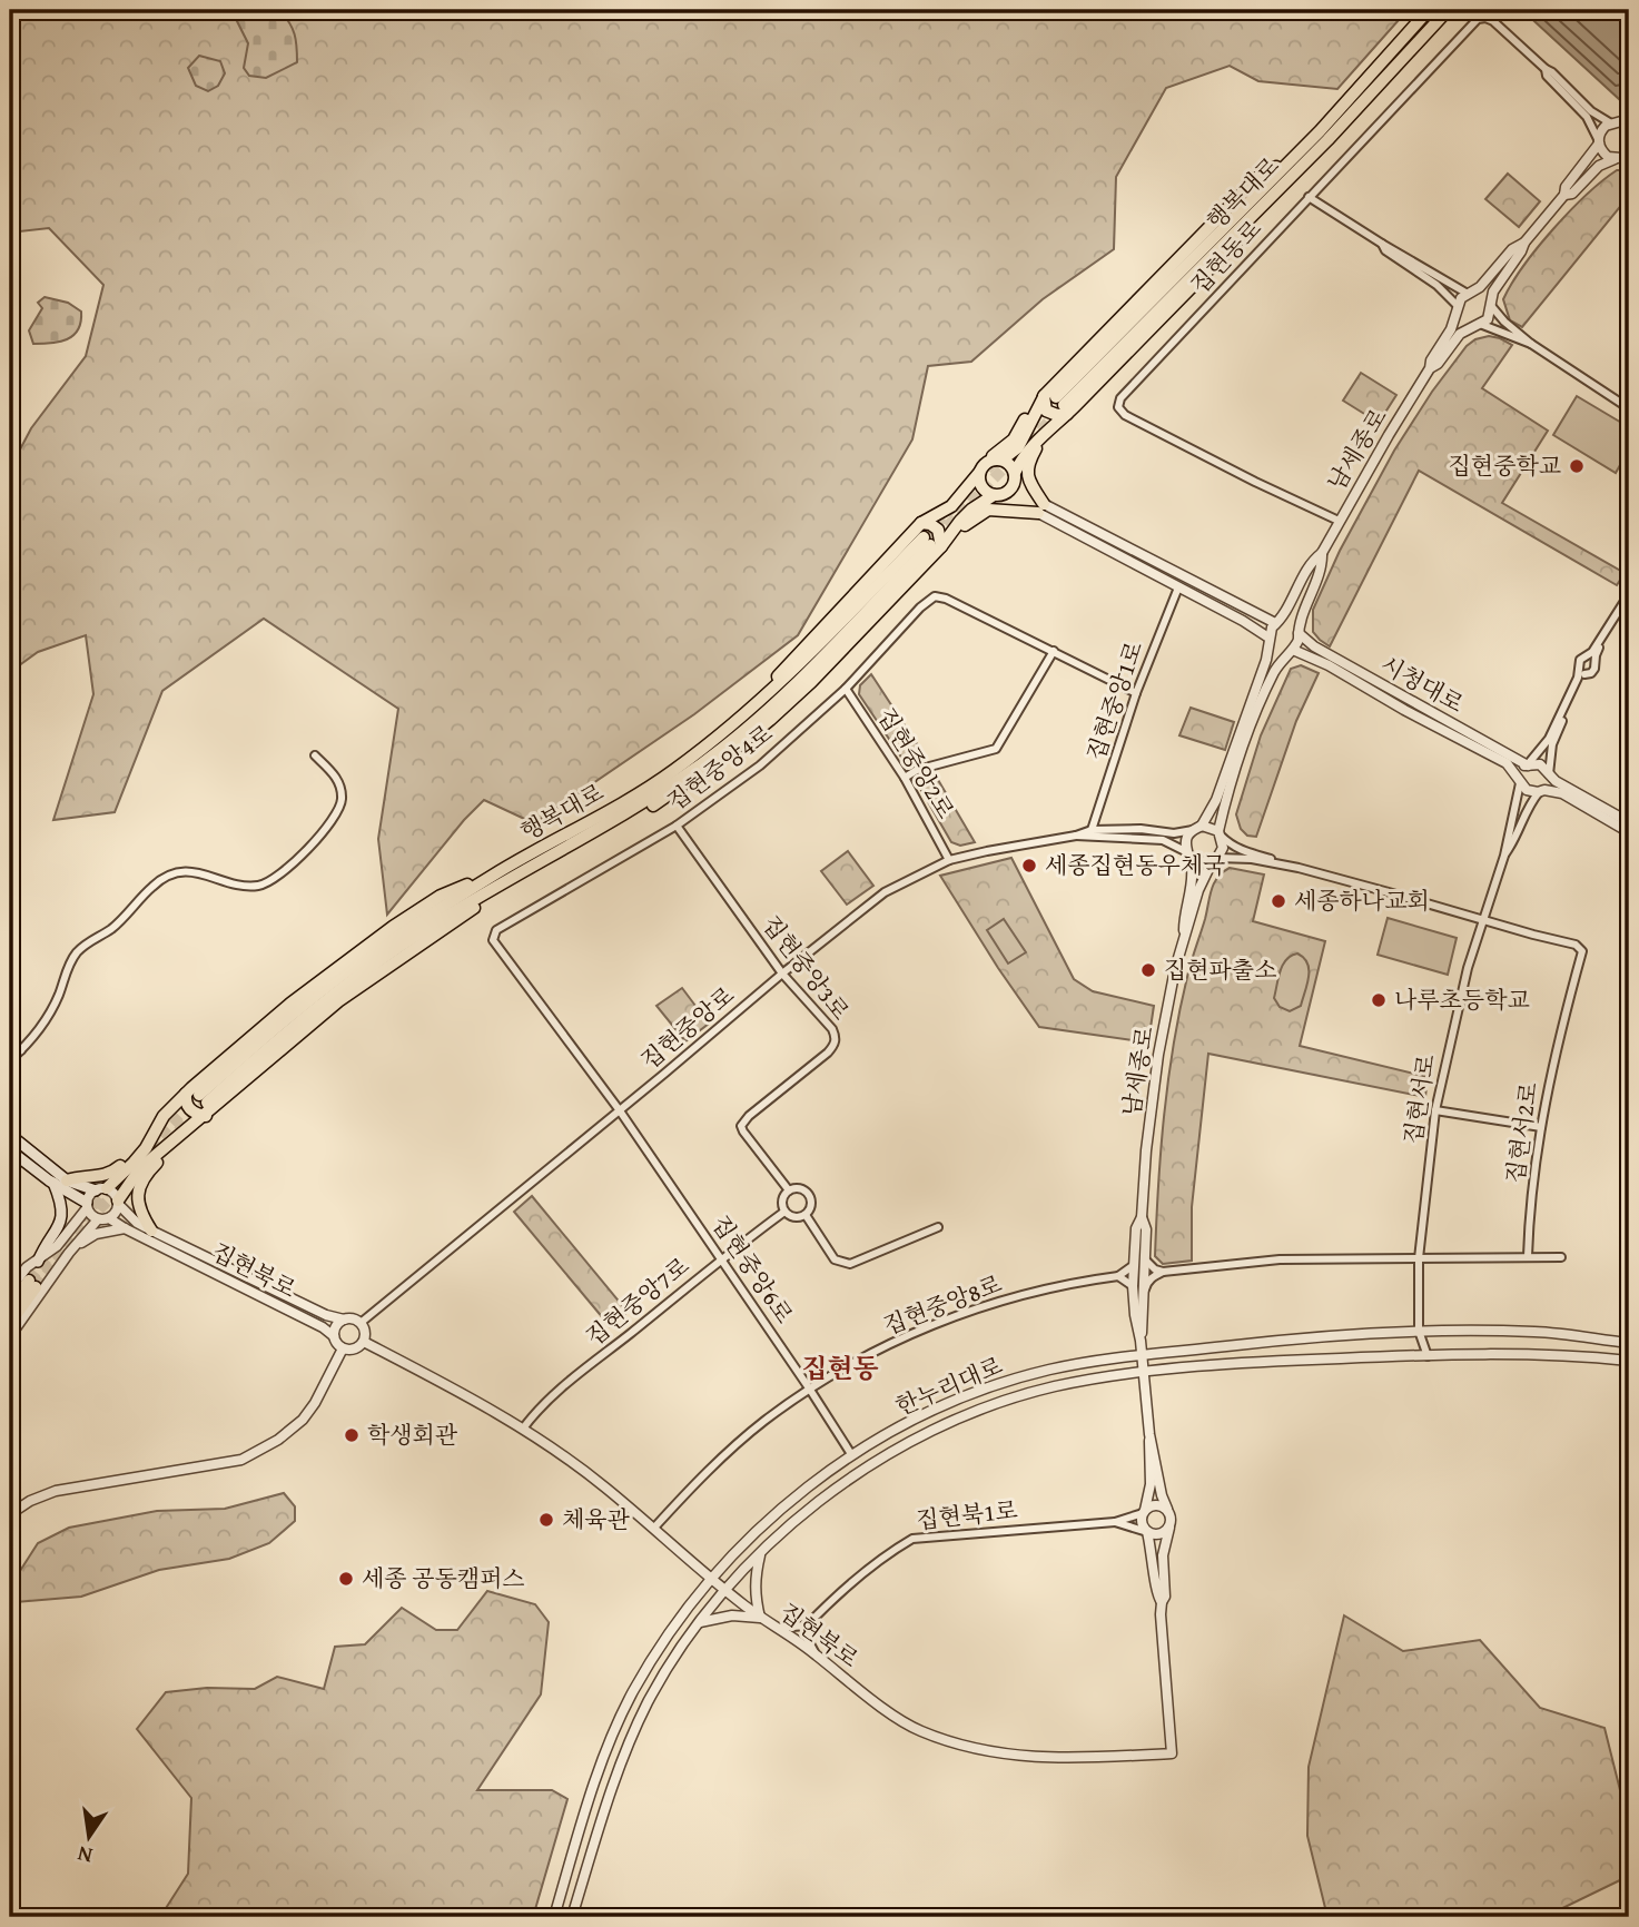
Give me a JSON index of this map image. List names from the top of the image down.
{
  "streets": {
    "highway": ["행복대로"],
    "street": [
      "집현동로",
      "남세종로",
      "시청대로",
      "집현중앙1로",
      "집현중앙2로",
      "집현중앙4로",
      "집현중앙3로",
      "집현중앙로",
      "집현서로",
      "집현서2로",
      "집현중앙6로",
      "집현북로",
      "집현중앙7로",
      "집현중앙8로",
      "한누리대로",
      "집현북1로"
    ]
  },
  "crossings": [
    ["집현동로", "남세종로"],
    ["남세종로", "시청대로"],
    ["남세종로", "집현중앙로"],
    ["남세종로", "집현서2로"],
    ["남세종로", "한누리대로"],
    ["시청대로", "집현서로"],
    ["집현중앙1로", "집현중앙4로"],
    ["집현중앙1로", "집현중앙로"],
    ["집현중앙2로", "집현중앙4로"],
    ["집현중앙2로", "집현중앙로"],
    ["집현중앙4로", "집현중앙3로"],
    ["집현중앙4로", "집현중앙로"],
    ["집현중앙4로", "집현중앙6로"],
    ["집현중앙3로", "집현중앙로"],
    ["집현중앙3로", "집현중앙7로"],
    ["집현중앙로", "집현서2로"],
    ["집현중앙로", "집현중앙6로"],
    ["집현중앙로", "집현북로"],
    ["집현서로", "집현서2로"],
    ["집현서로", "한누리대로"],
    ["집현중앙6로", "집현중앙7로"],
    ["집현중앙6로", "집현중앙8로"],
    ["집현중앙6로", "한누리대로"],
    ["집현북로", "집현중앙7로"],
    ["집현북로", "집현중앙8로"],
    ["집현북로", "한누리대로"],
    ["집현북로", "집현북1로"]
  ],
  "districts": ["집현동"],
  "places": [
    "집현중학교",
    "세종집현동우체국",
    "세종하나교회",
    "집현파출소",
    "나루초등학교",
    "학생회관",
    "체육관",
    "세종 공동캠퍼스"
  ],
  "north": "bottom"
}
